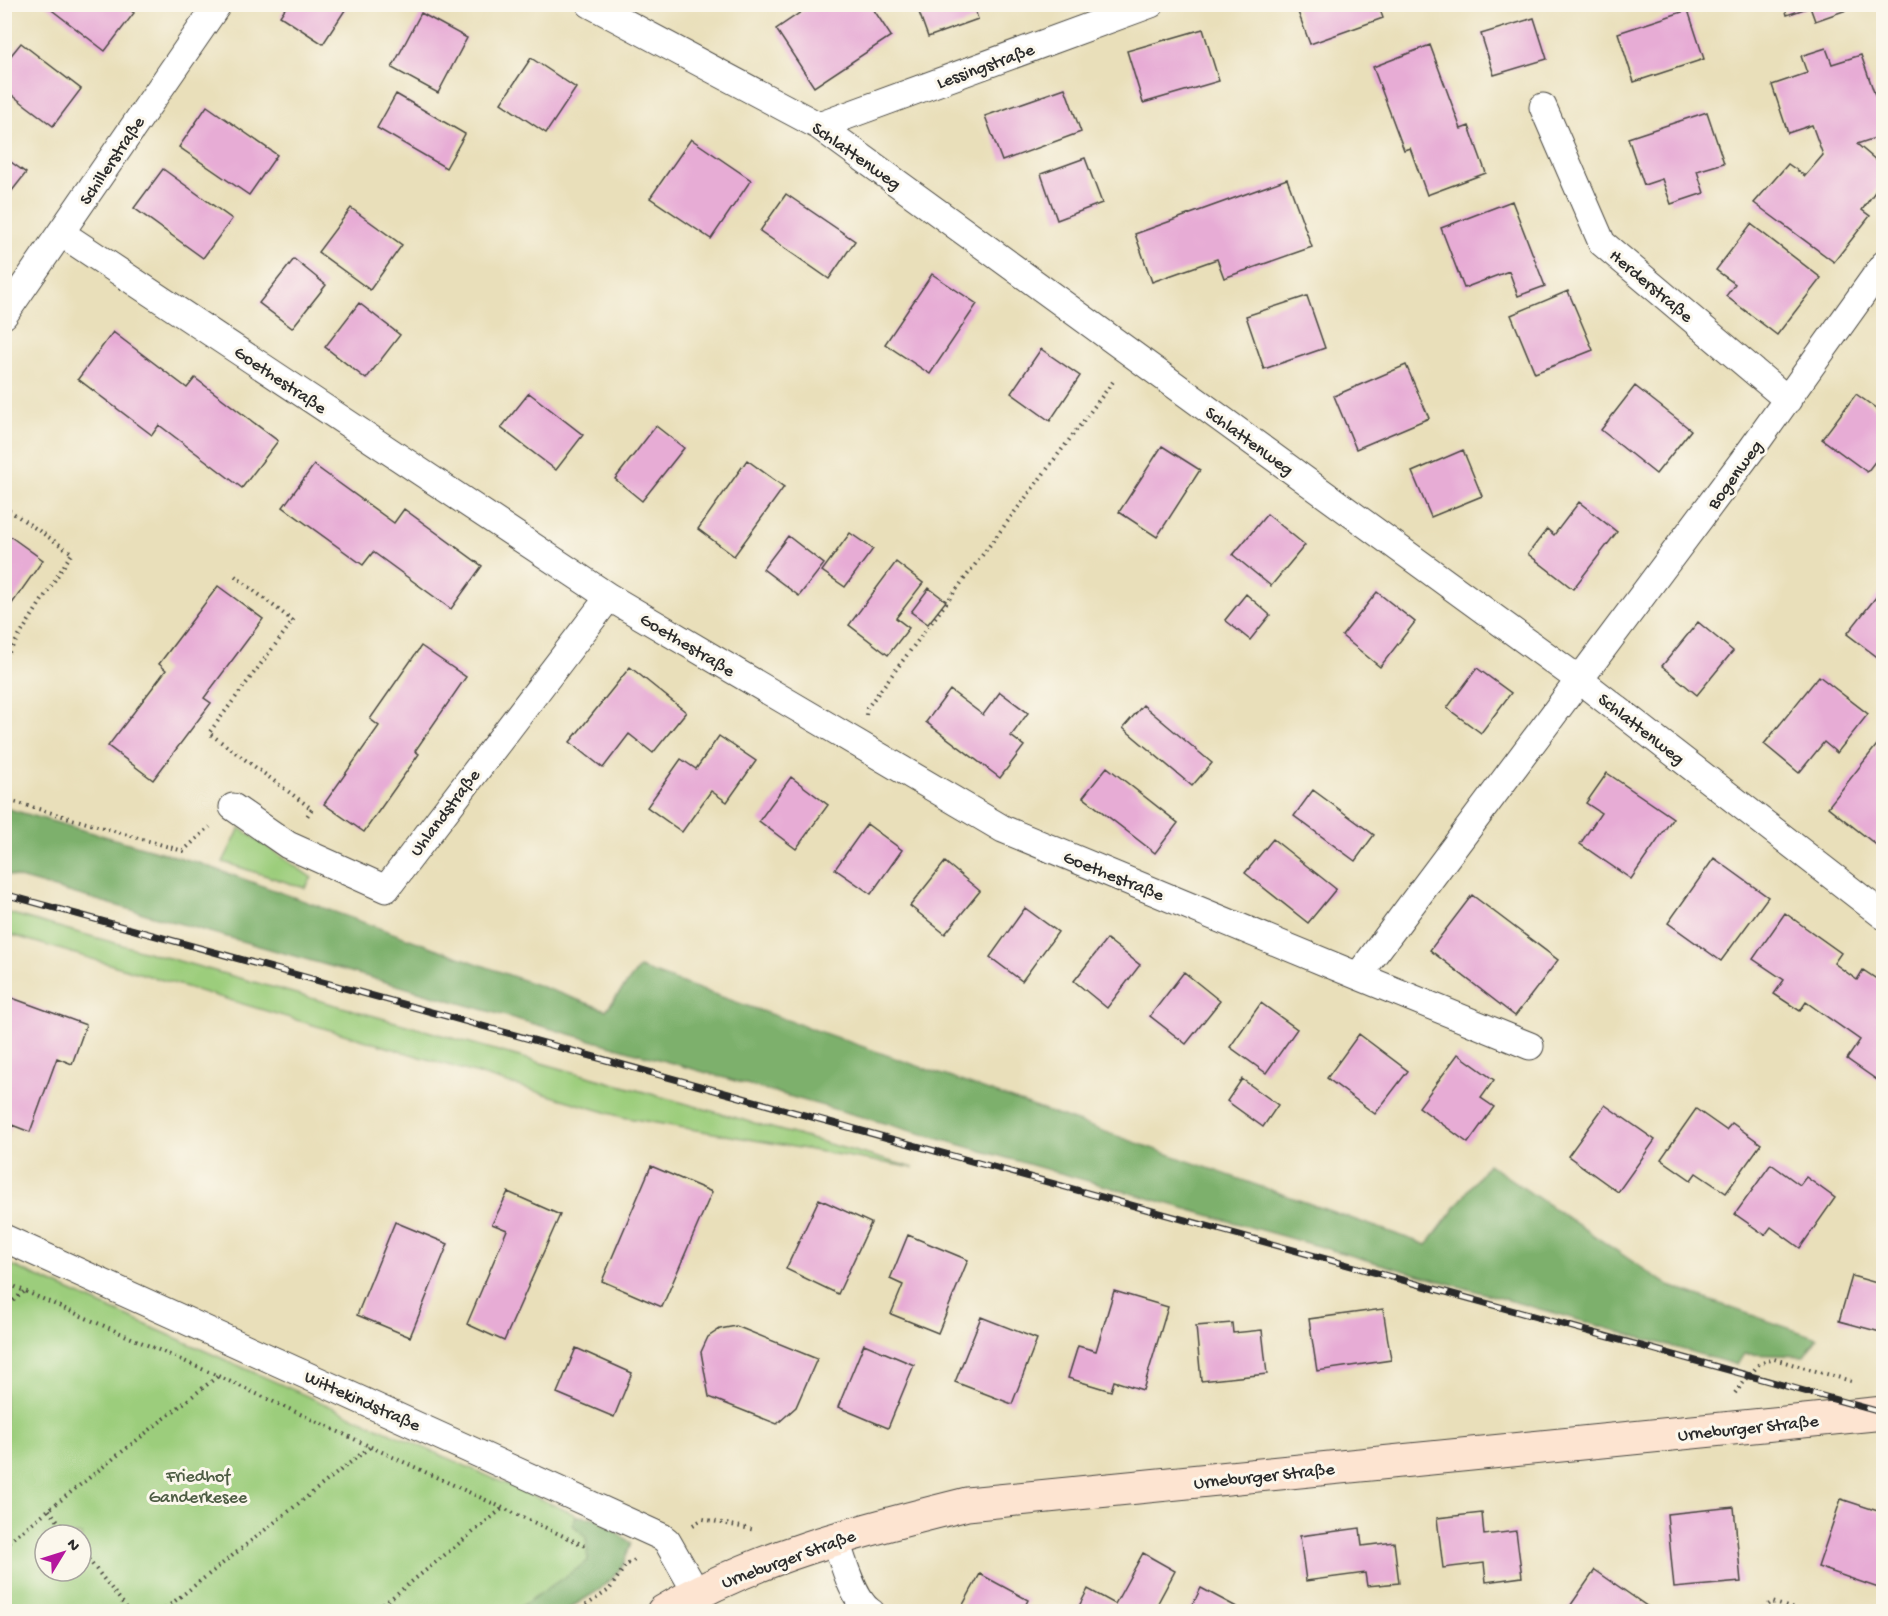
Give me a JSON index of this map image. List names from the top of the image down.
{
  "streets": {
    "street": [
      "Lessingstraße",
      "Schlattenweg",
      "Schillerstraße",
      "Herderstraße",
      "Goethestraße",
      "Bogenweg",
      "Uhlandstraße",
      "Wittekindstraße",
      "Urneburger Straße"
    ]
  },
  "crossings": [
    ["Lessingstraße", "Schlattenweg"],
    ["Schlattenweg", "Bogenweg"],
    ["Schillerstraße", "Goethestraße"],
    ["Herderstraße", "Bogenweg"],
    ["Goethestraße", "Uhlandstraße"],
    ["Wittekindstraße", "Urneburger Straße"]
  ],
  "parks": ["Friedhof Ganderkesee"],
  "north": "top right"
}
